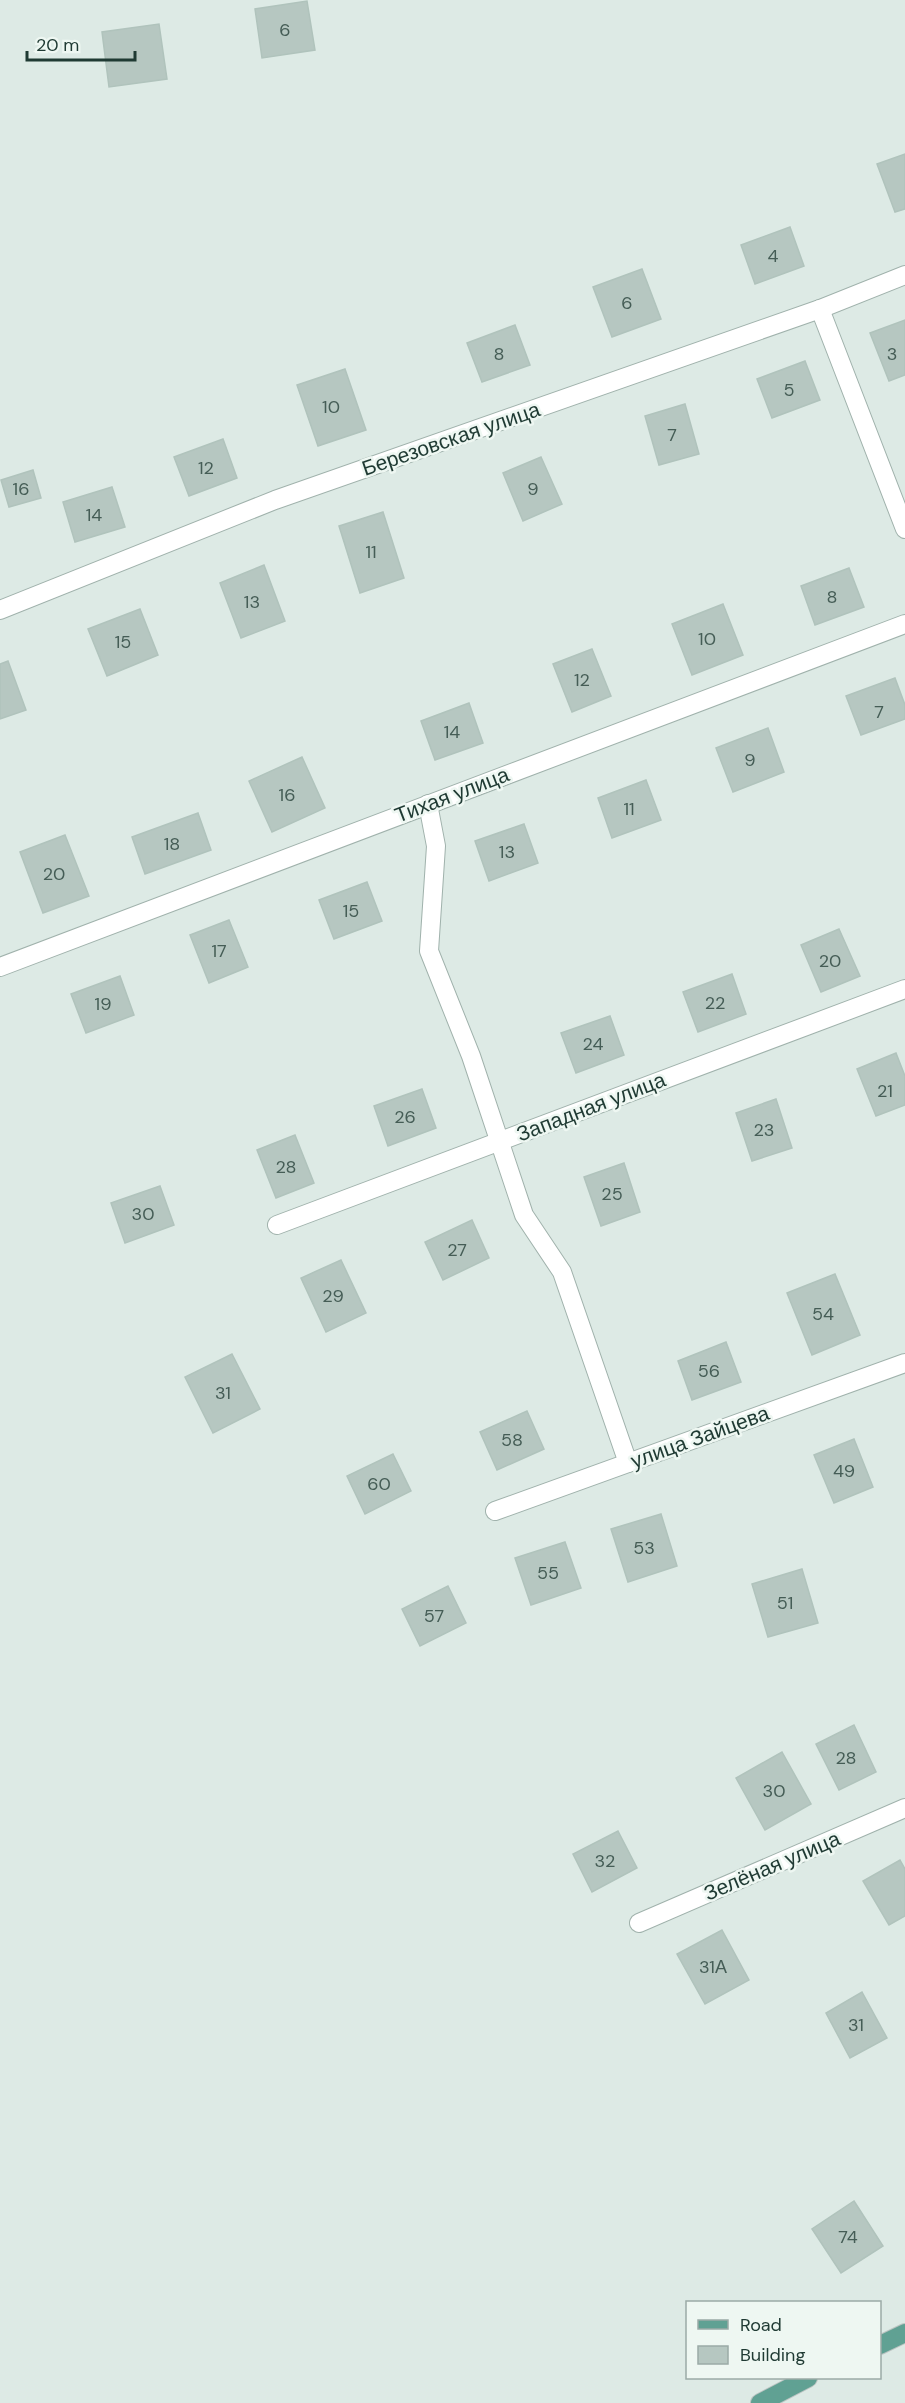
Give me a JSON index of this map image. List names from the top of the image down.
{
  "streets": {
    "street": [
      "Березовская улица",
      "Тихая улица",
      "Западная улица",
      "улица Зайцева",
      "Зелёная улица"
    ]
  },
  "house_numbers": [
    "6",
    "4",
    "6",
    "8",
    "3",
    "5",
    "10",
    "7",
    "12",
    "16",
    "9",
    "14",
    "11",
    "8",
    "13",
    "10",
    "15",
    "12",
    "7",
    "14",
    "9",
    "16",
    "11",
    "18",
    "13",
    "20",
    "15",
    "17",
    "20",
    "22",
    "19",
    "24",
    "21",
    "26",
    "23",
    "28",
    "25",
    "30",
    "27",
    "29",
    "54",
    "56",
    "31",
    "58",
    "49",
    "60",
    "53",
    "55",
    "51",
    "57",
    "28",
    "30",
    "32",
    "31А",
    "31",
    "74"
  ],
  "legend": ["Road", "Building"],
  "scale_bar": "20 m"
}
